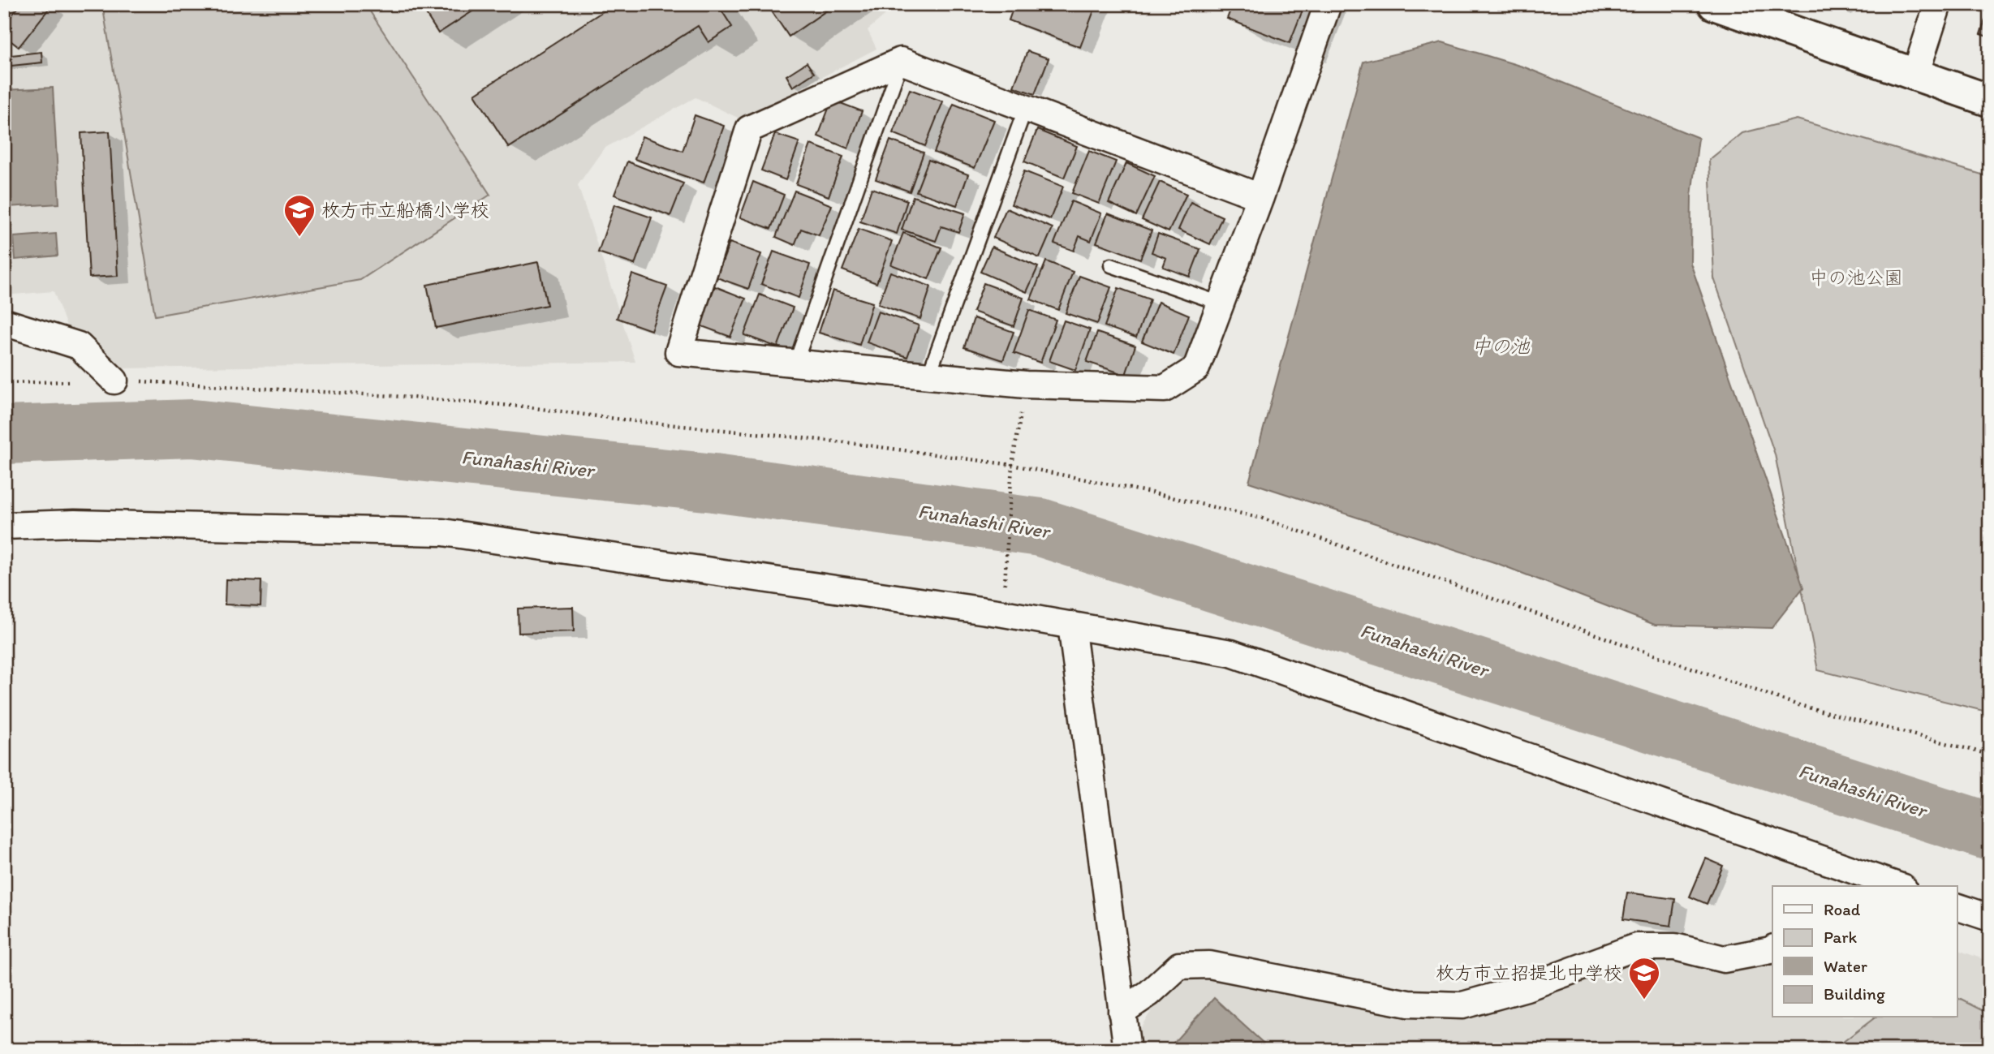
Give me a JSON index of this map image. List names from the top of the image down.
{
  "water": ["中の池", "Funahashi River"],
  "parks": ["中の池公園"],
  "places": {
    "school or university": ["枚方市立船橋小学校", "枚方市立招提北中学校"]
  },
  "legend": [
    "Road",
    "Park",
    "Water",
    "Building"
  ]
}
